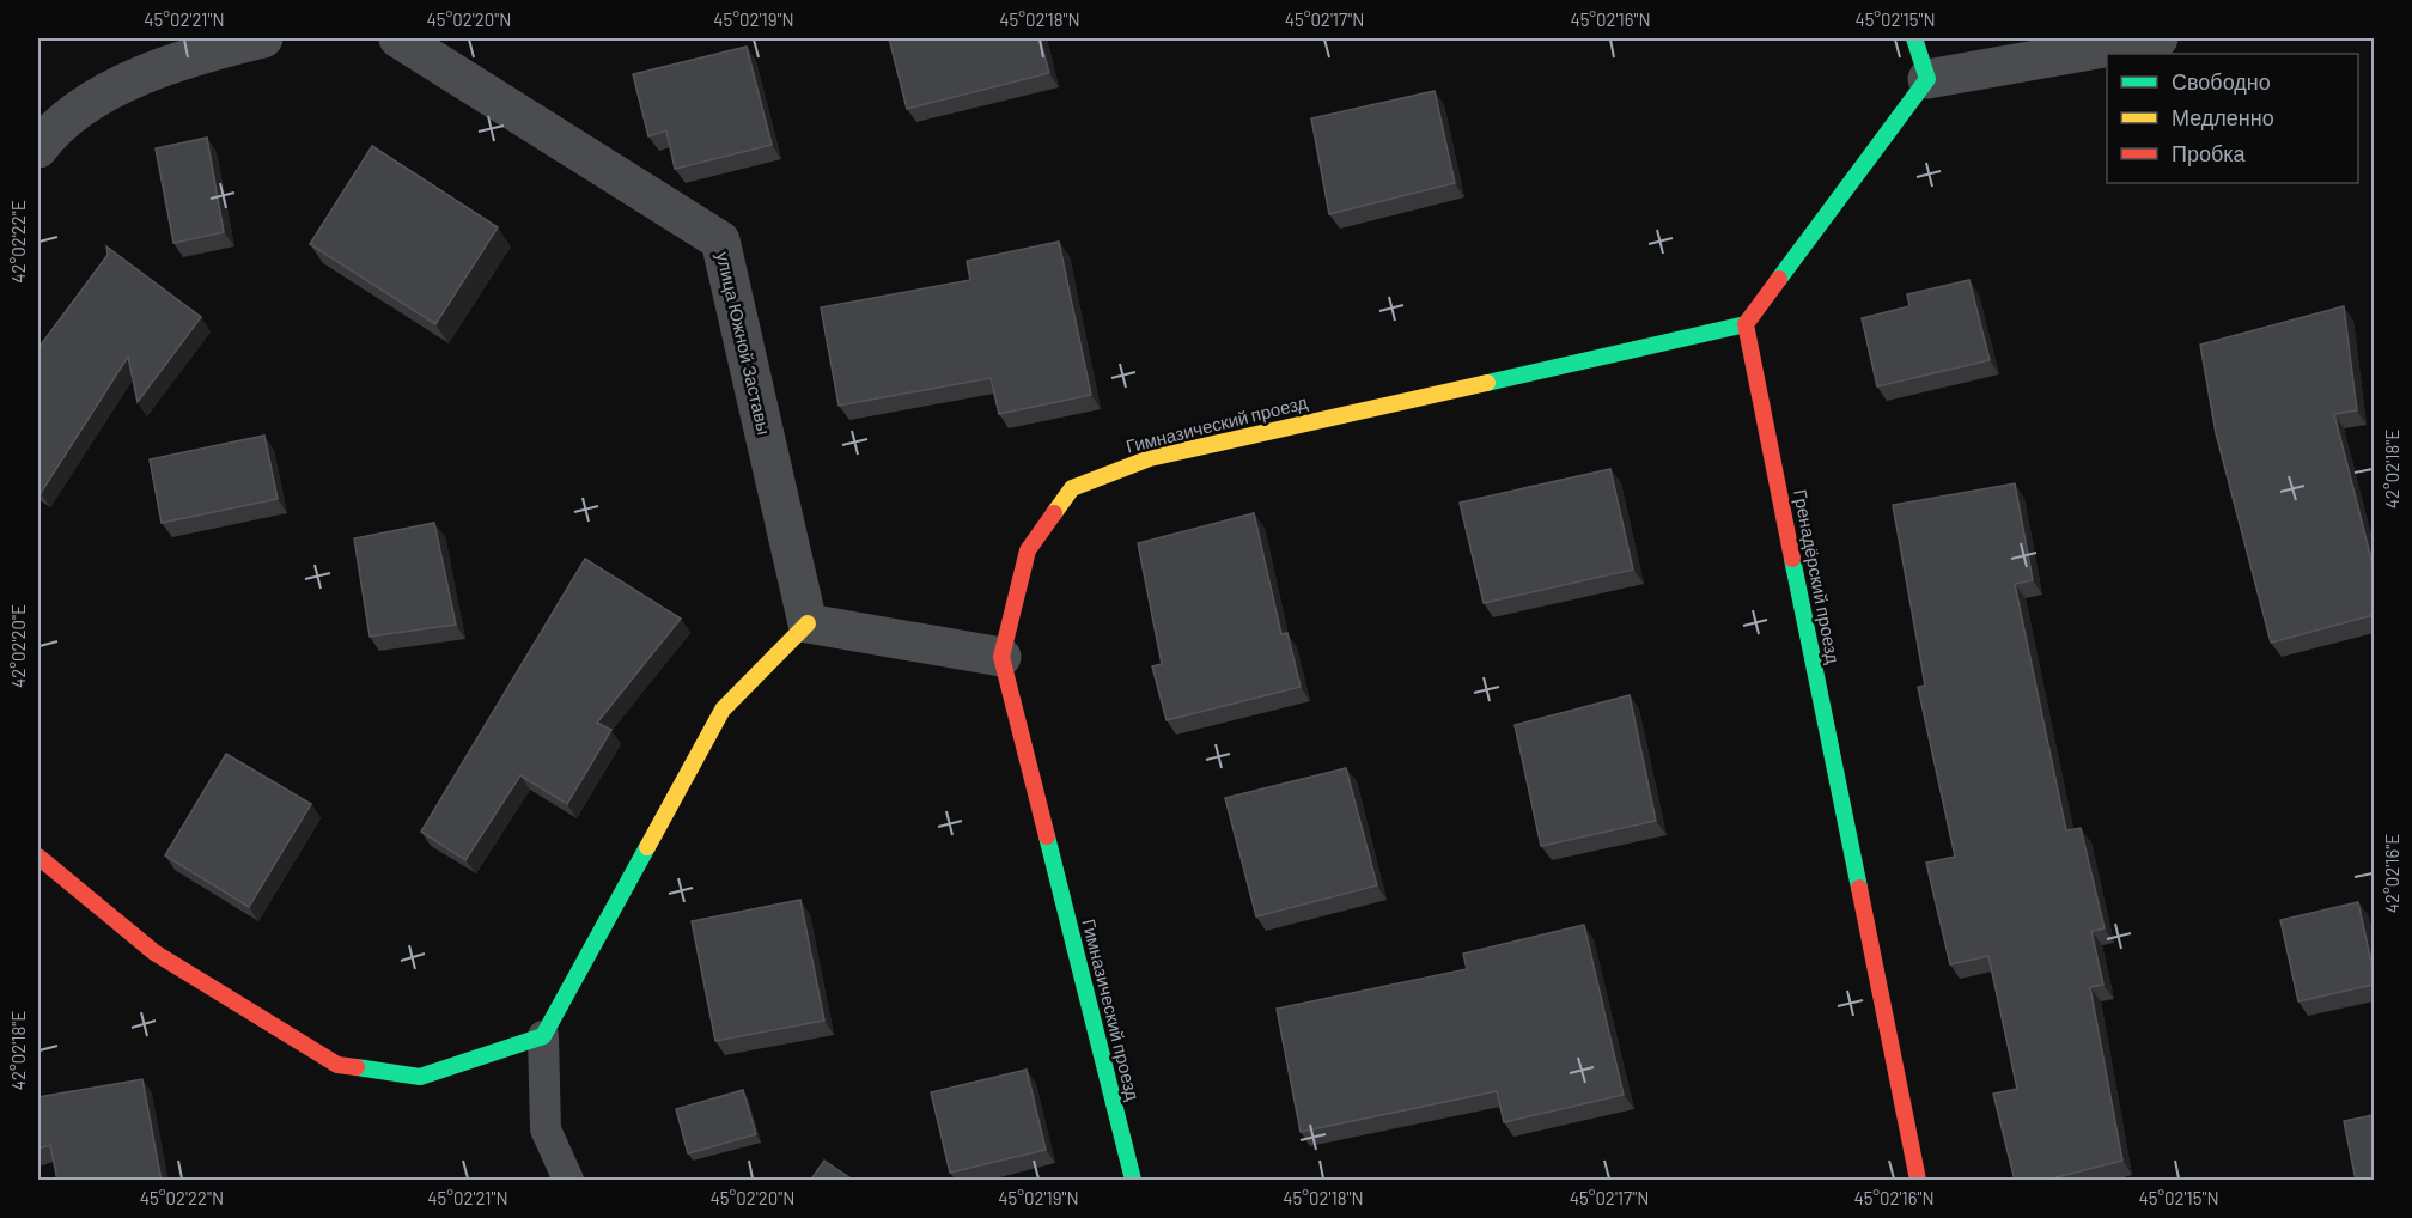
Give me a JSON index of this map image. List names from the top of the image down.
{
  "streets": {
    "street": ["улица Южной Заставы", "Гимназический проезд", "Гренадёрский проезд"]
  },
  "crossings": [
    ["Гимназический проезд", "Гренадёрский проезд"]
  ],
  "legend": ["Свободно", "Медленно", "Пробка"],
  "coordinates": [
    "45°02'21\"N",
    "45°02'20\"N",
    "45°02'19\"N",
    "45°02'18\"N",
    "45°02'17\"N",
    "45°02'16\"N",
    "45°02'15\"N",
    "42°02'22\"E",
    "42°02'18\"E",
    "42°02'20\"E",
    "42°02'16\"E",
    "45°02'22\"N"
  ]
}
